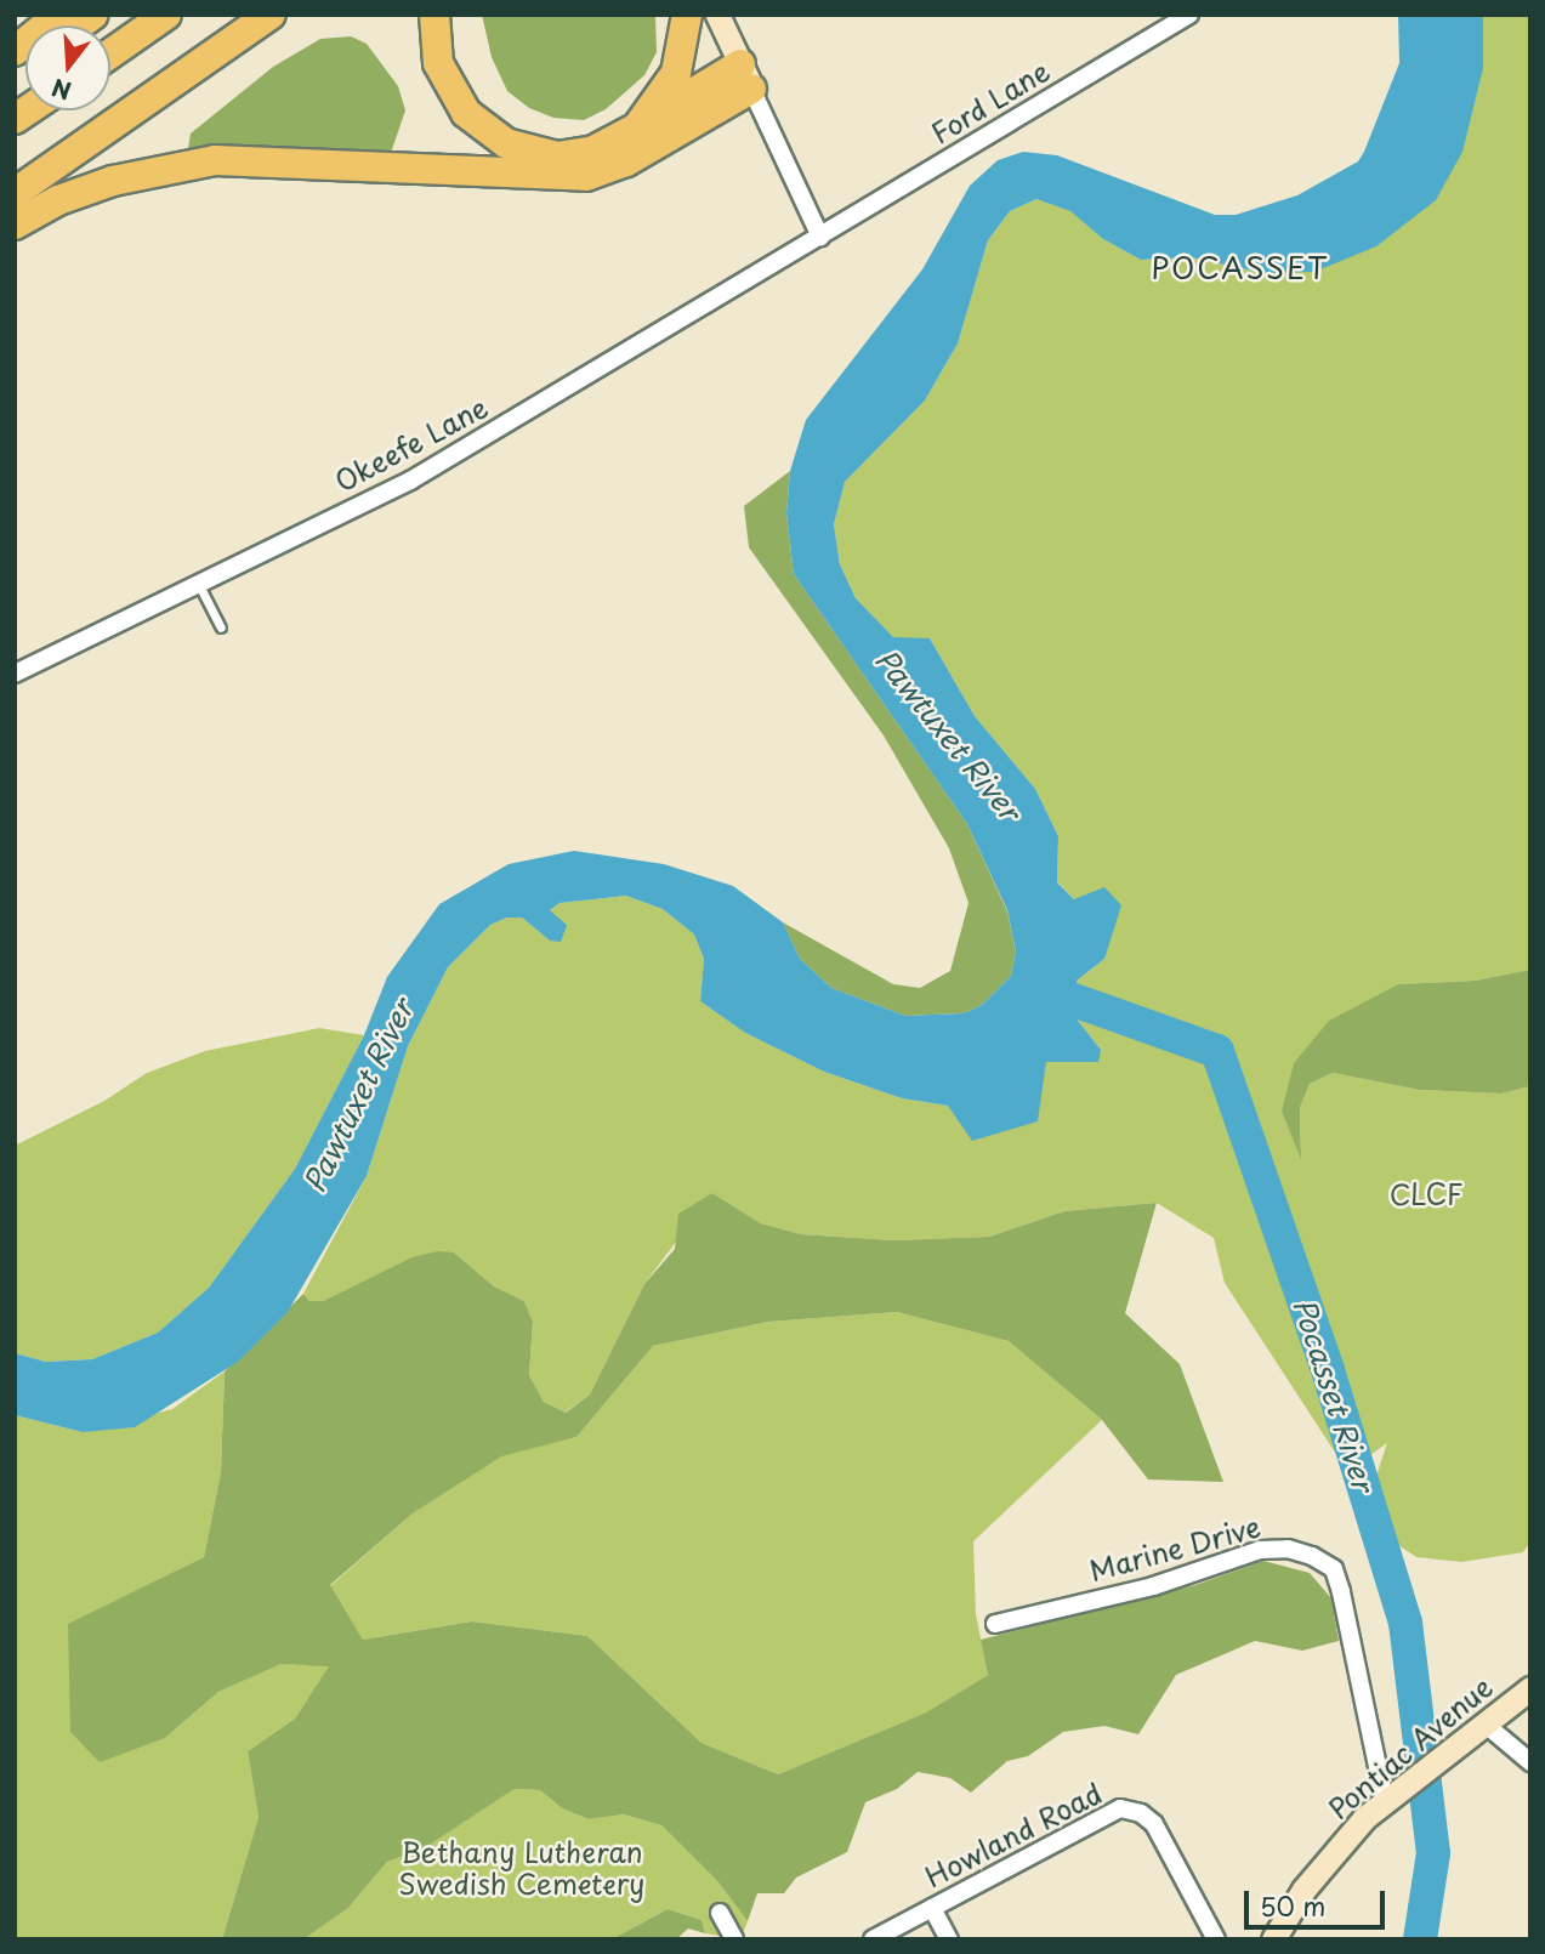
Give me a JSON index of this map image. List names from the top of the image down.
{
  "streets": {
    "main road": ["Pontiac Avenue"],
    "street": [
      "Ford Lane",
      "Okeefe Lane",
      "Marine Drive",
      "Howland Road"
    ]
  },
  "crossings": [
    ["Ford Lane", "Okeefe Lane"],
    ["Marine Drive", "Pontiac Avenue"]
  ],
  "districts": ["POCASSET"],
  "water": ["Pawtuxet River", "Pocasset River"],
  "parks": ["CLCF", "Bethany Lutheran Swedish Cemetery"],
  "scale_bar": "50 m",
  "north": "bottom"
}
